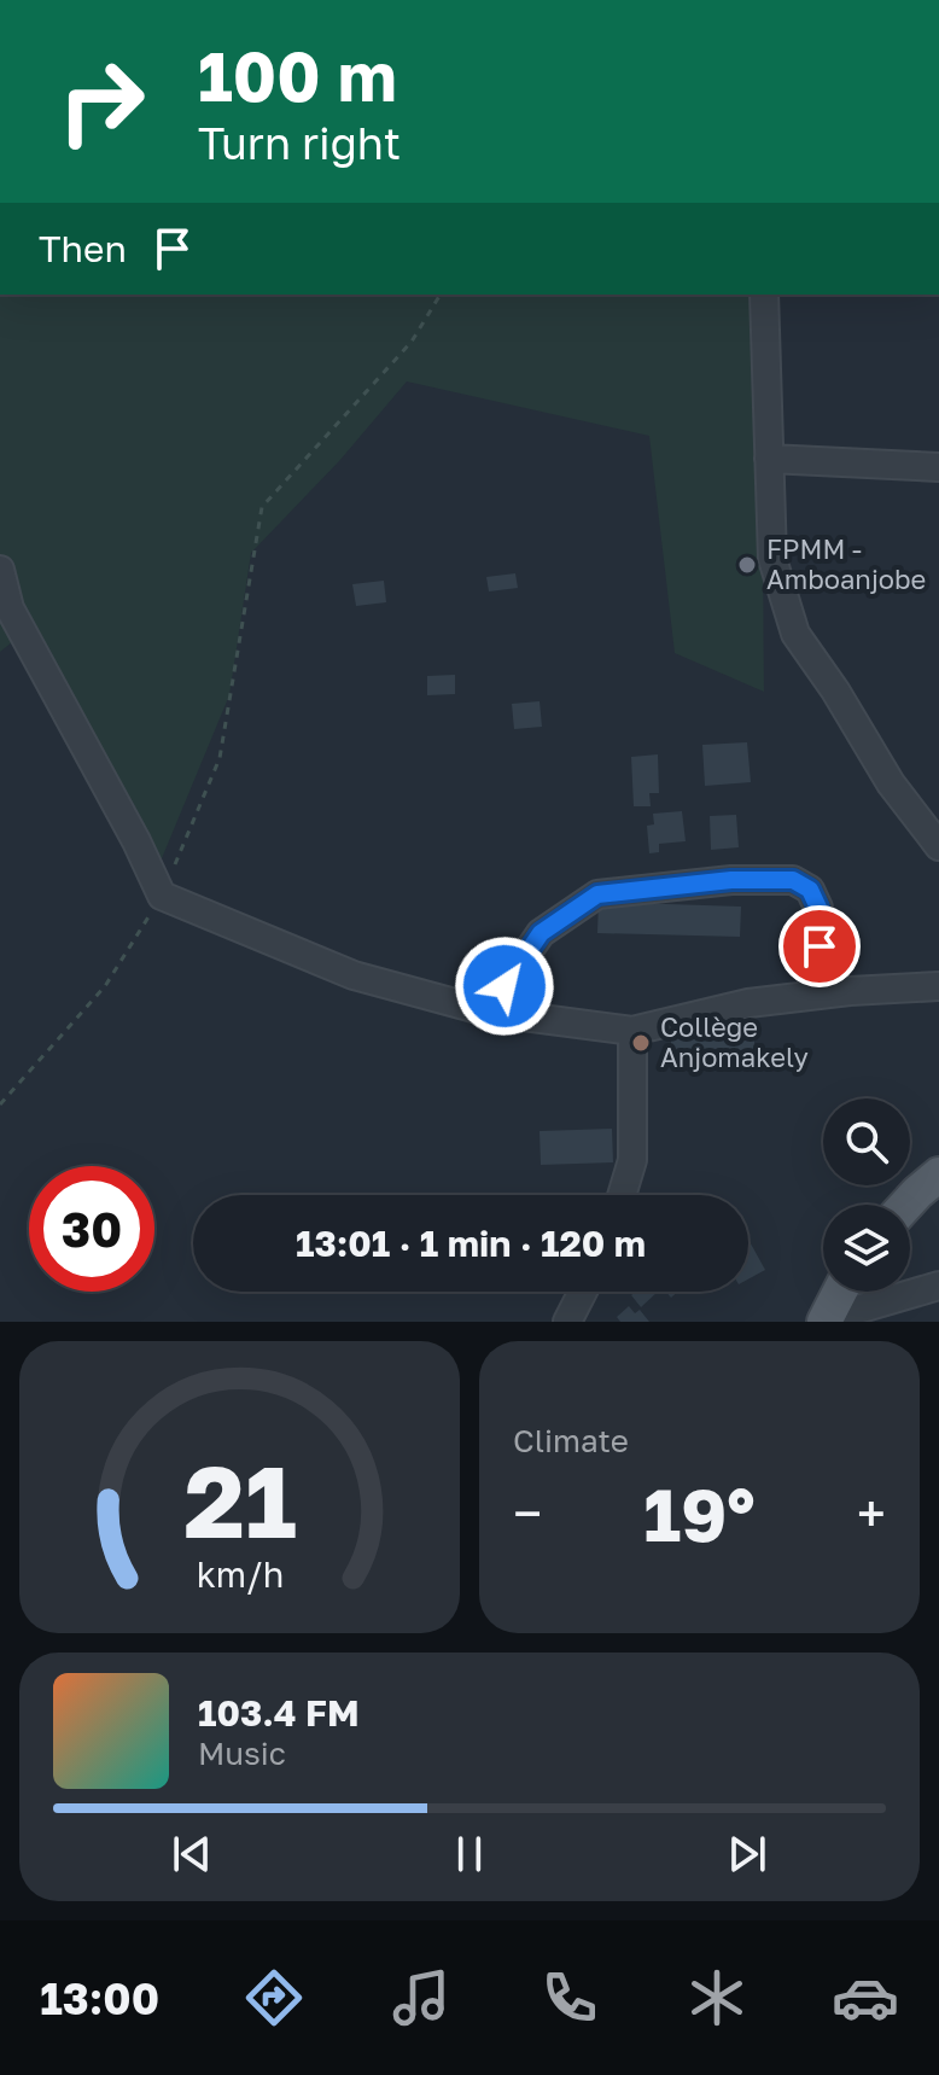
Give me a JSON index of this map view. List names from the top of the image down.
{
  "places": ["FPMM - Amboanjobe", "Collège Anjomakely"],
  "page": {
    "turn": ["100 m", "Turn right"],
    "then": "Then",
    "limit": "30",
    "trip": "13:01 · 1 min · 120 m",
    "tile": "Climate",
    "heat": ["−", "19°", "+"],
    "song": ["103.4 FM", "Music"],
    "tabs": "13:00",
    "gauge": ["21", "km/h"]
  }
}
